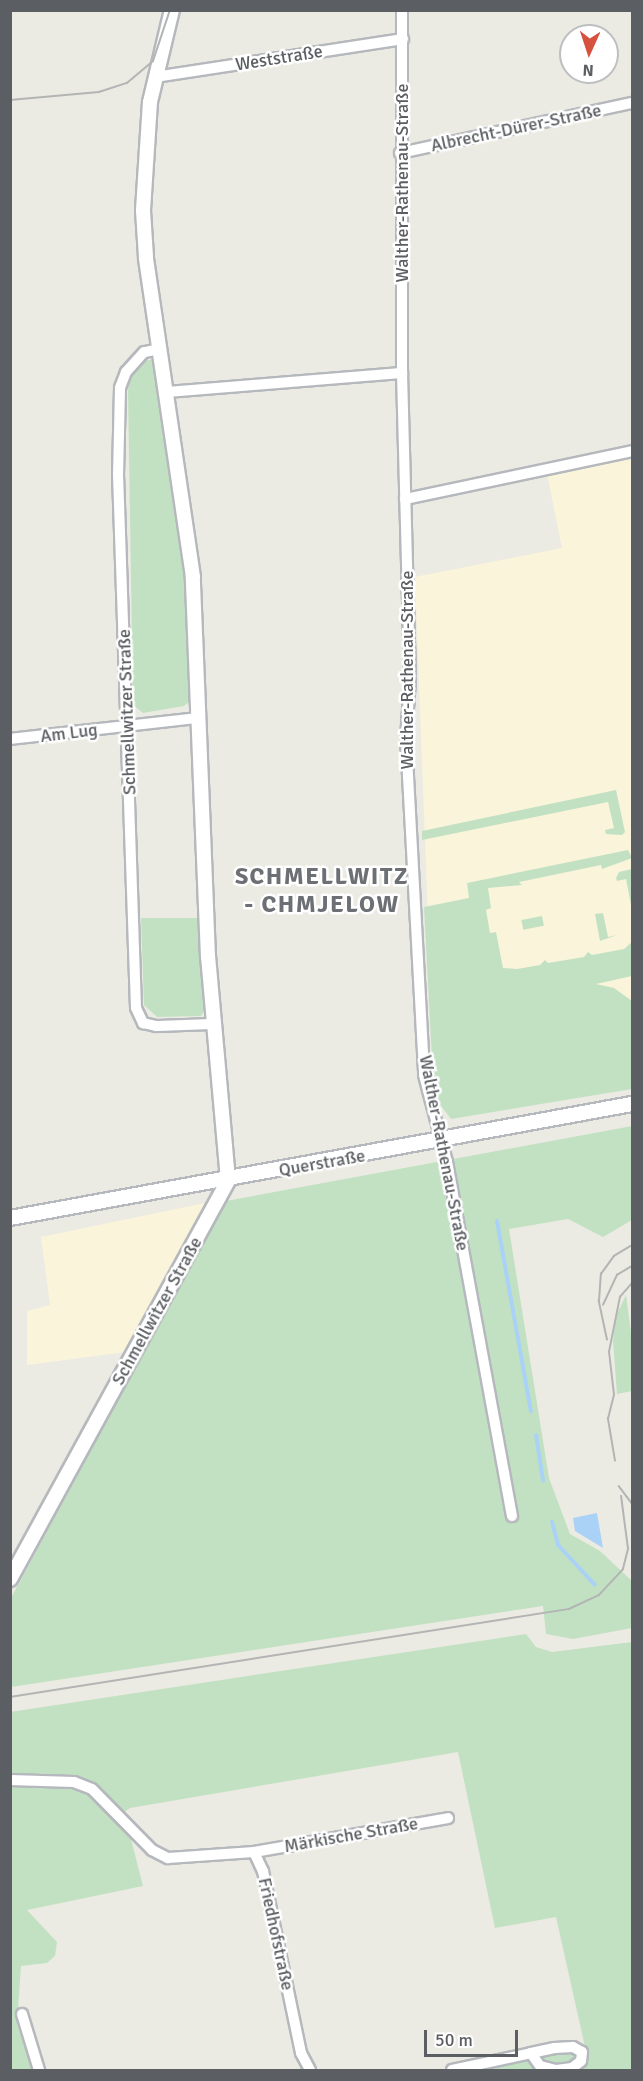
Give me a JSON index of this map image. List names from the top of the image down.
{
  "streets": {
    "street": [
      "Weststraße",
      "Albrecht-Dürer-Straße",
      "Walther-Rathenau-Straße",
      "Schmellwitzer Straße",
      "Am Lug",
      "Querstraße",
      "Märkische Straße",
      "Friedhofstraße"
    ]
  },
  "crossings": [
    ["Weststraße", "Walther-Rathenau-Straße"],
    ["Albrecht-Dürer-Straße", "Walther-Rathenau-Straße"],
    ["Walther-Rathenau-Straße", "Querstraße"],
    ["Schmellwitzer Straße", "Am Lug"],
    ["Schmellwitzer Straße", "Querstraße"],
    ["Märkische Straße", "Friedhofstraße"]
  ],
  "districts": ["SCHMELLWITZ - CHMJELOW"],
  "scale_bar": "50 m",
  "north": "bottom"
}
